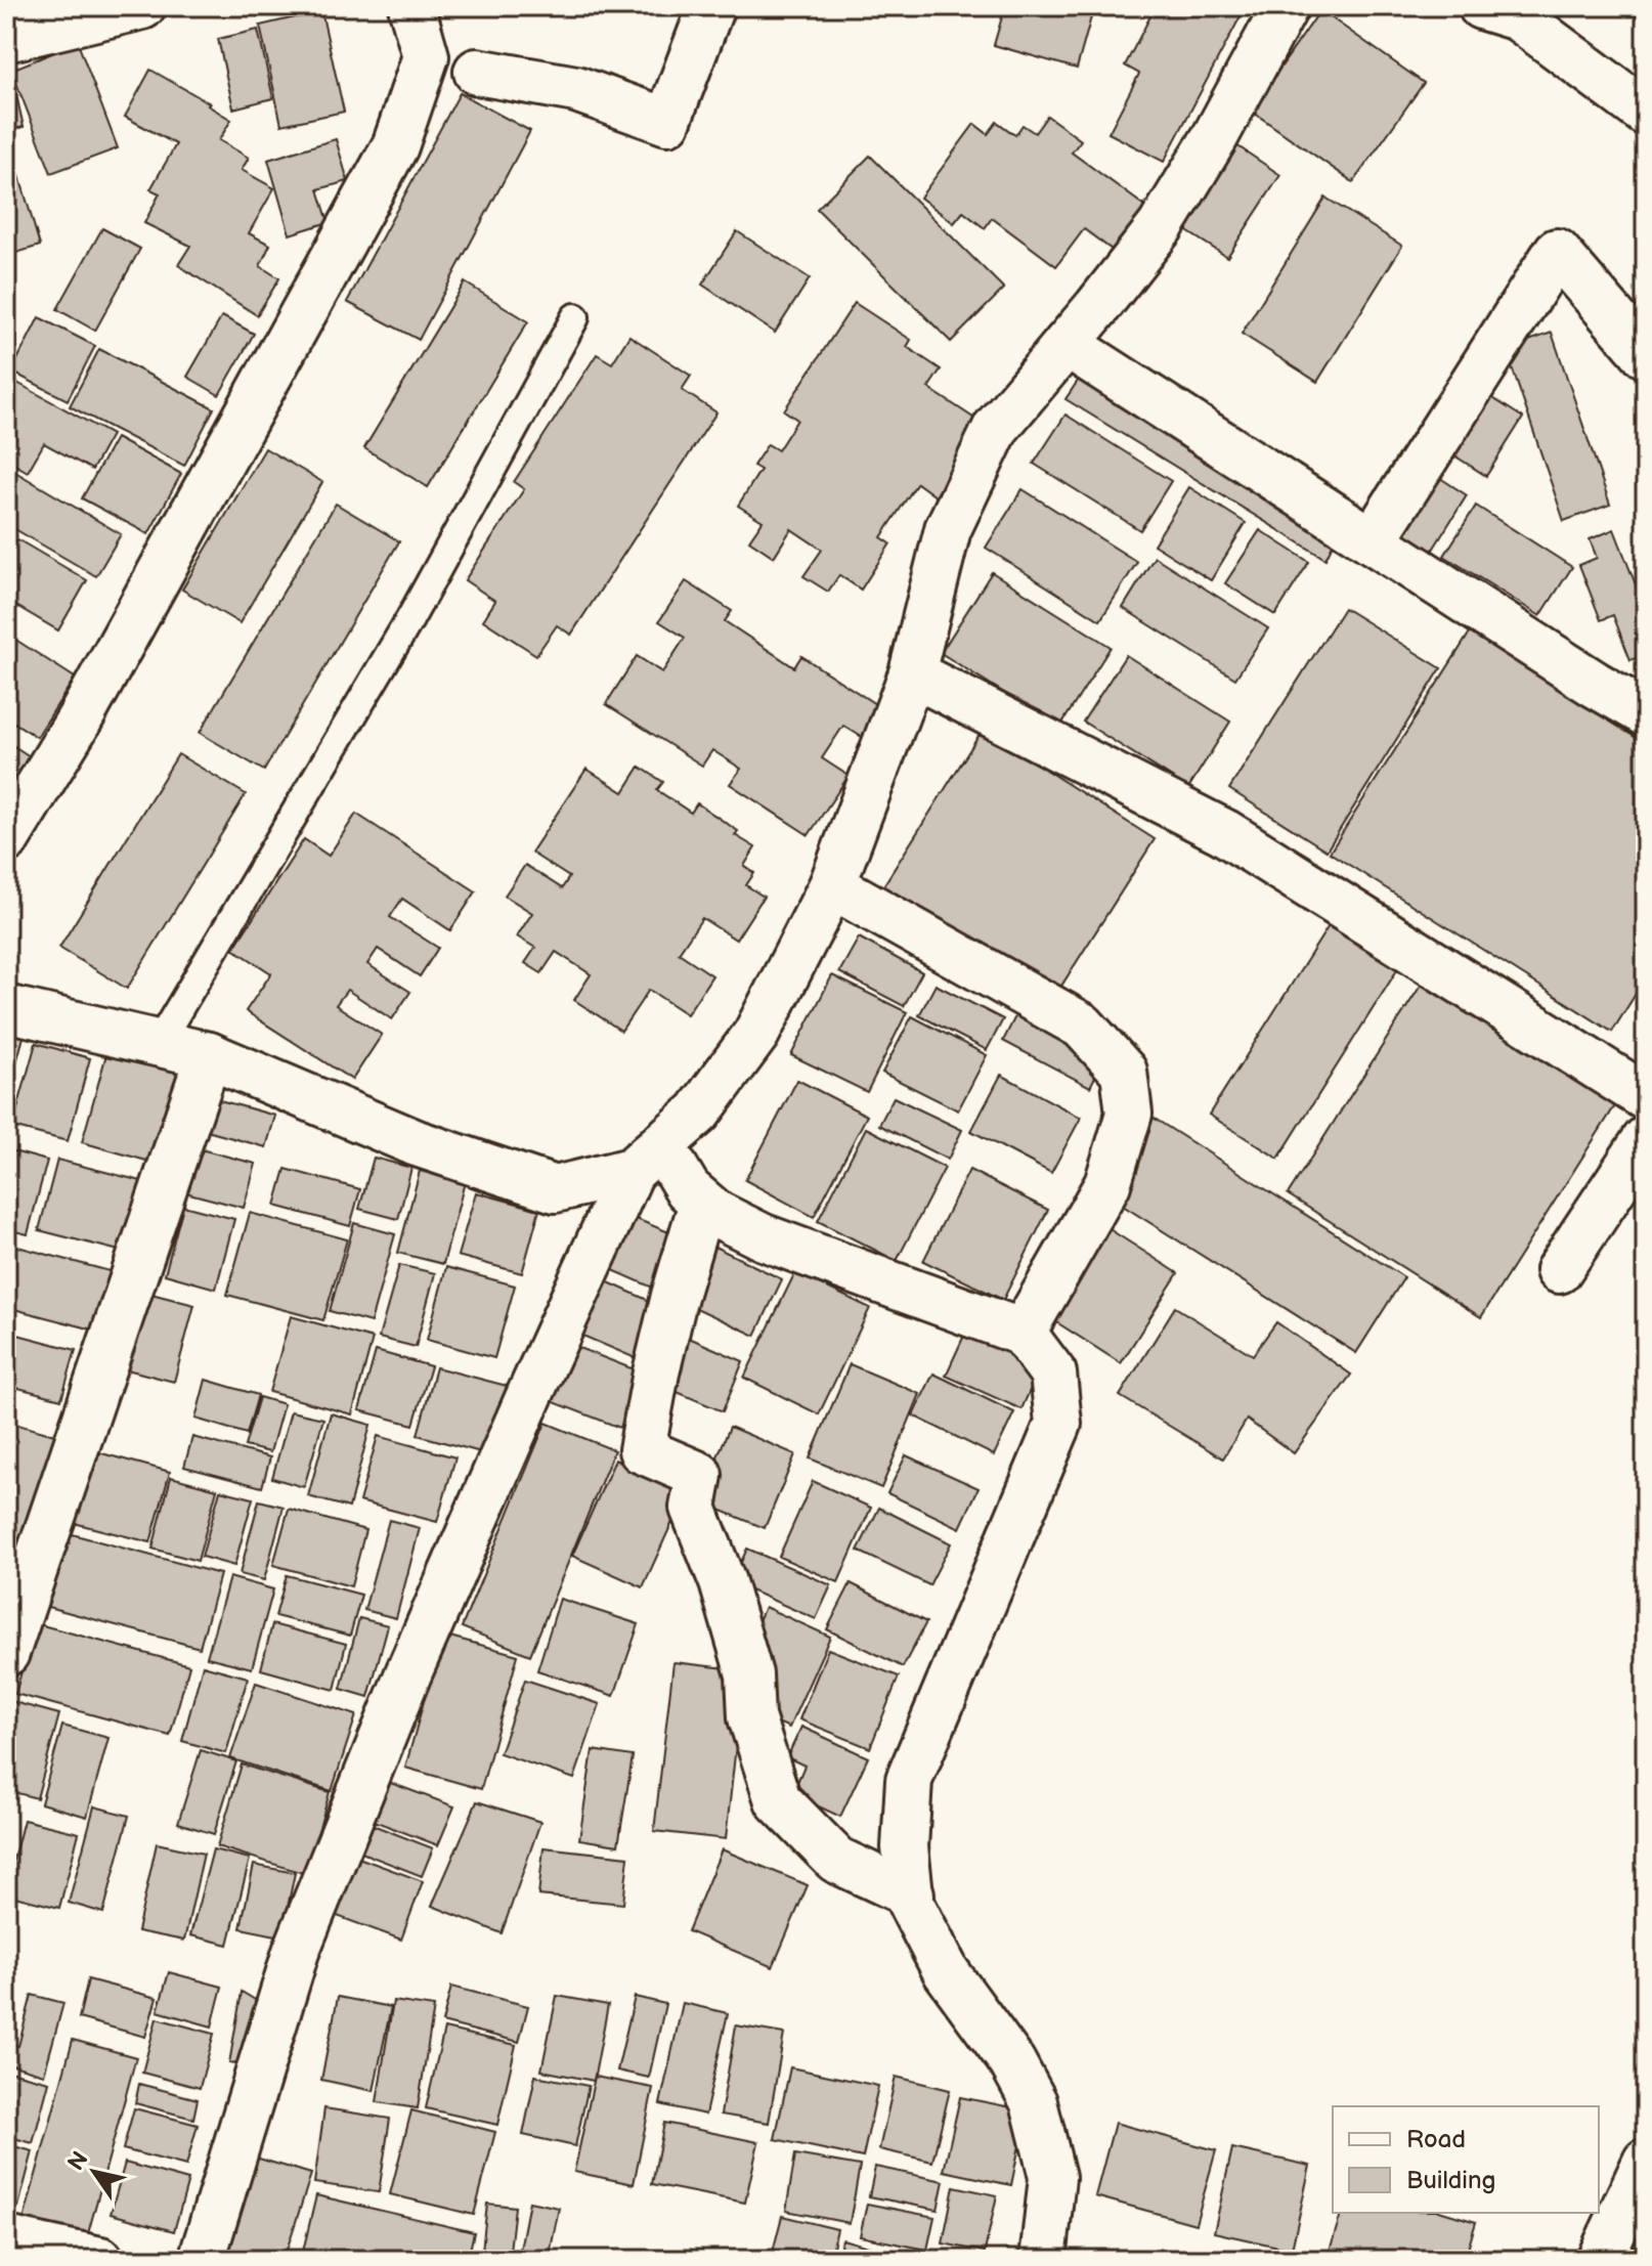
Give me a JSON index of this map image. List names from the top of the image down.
{
  "legend": ["Road", "Building"],
  "north": "top left"
}
